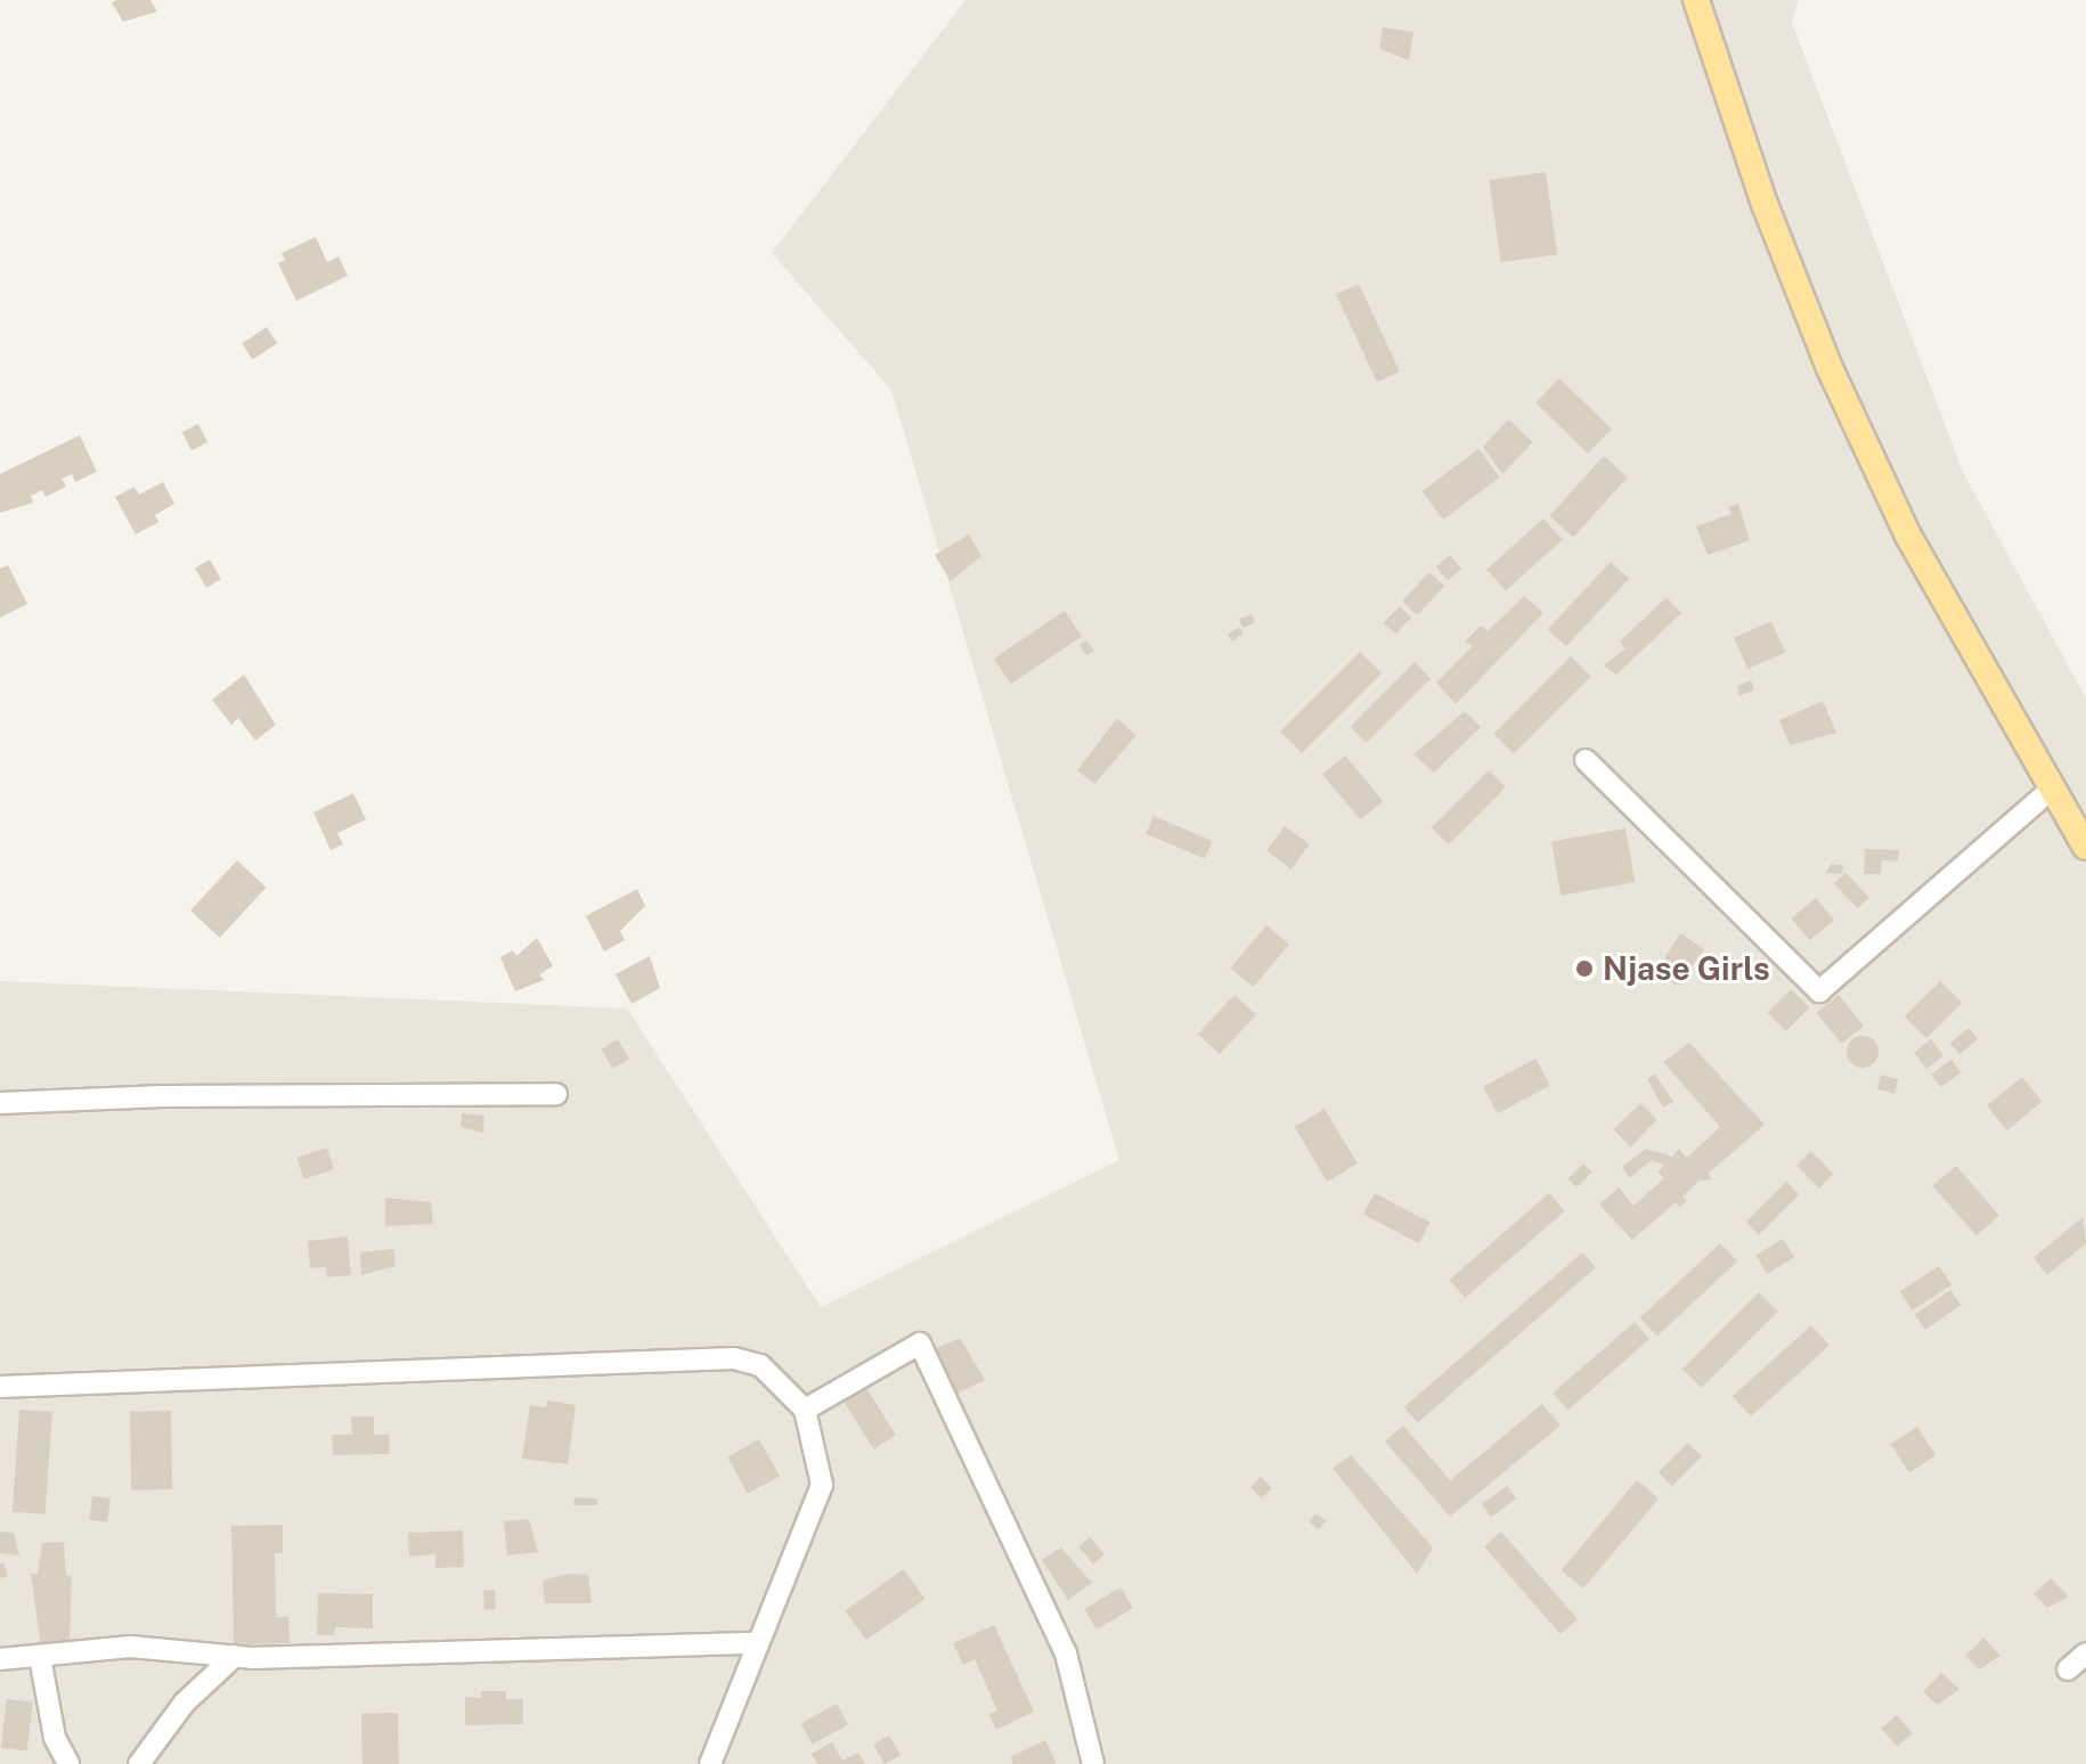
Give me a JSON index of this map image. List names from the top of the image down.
{
  "places": ["Njase Girls"]
}
